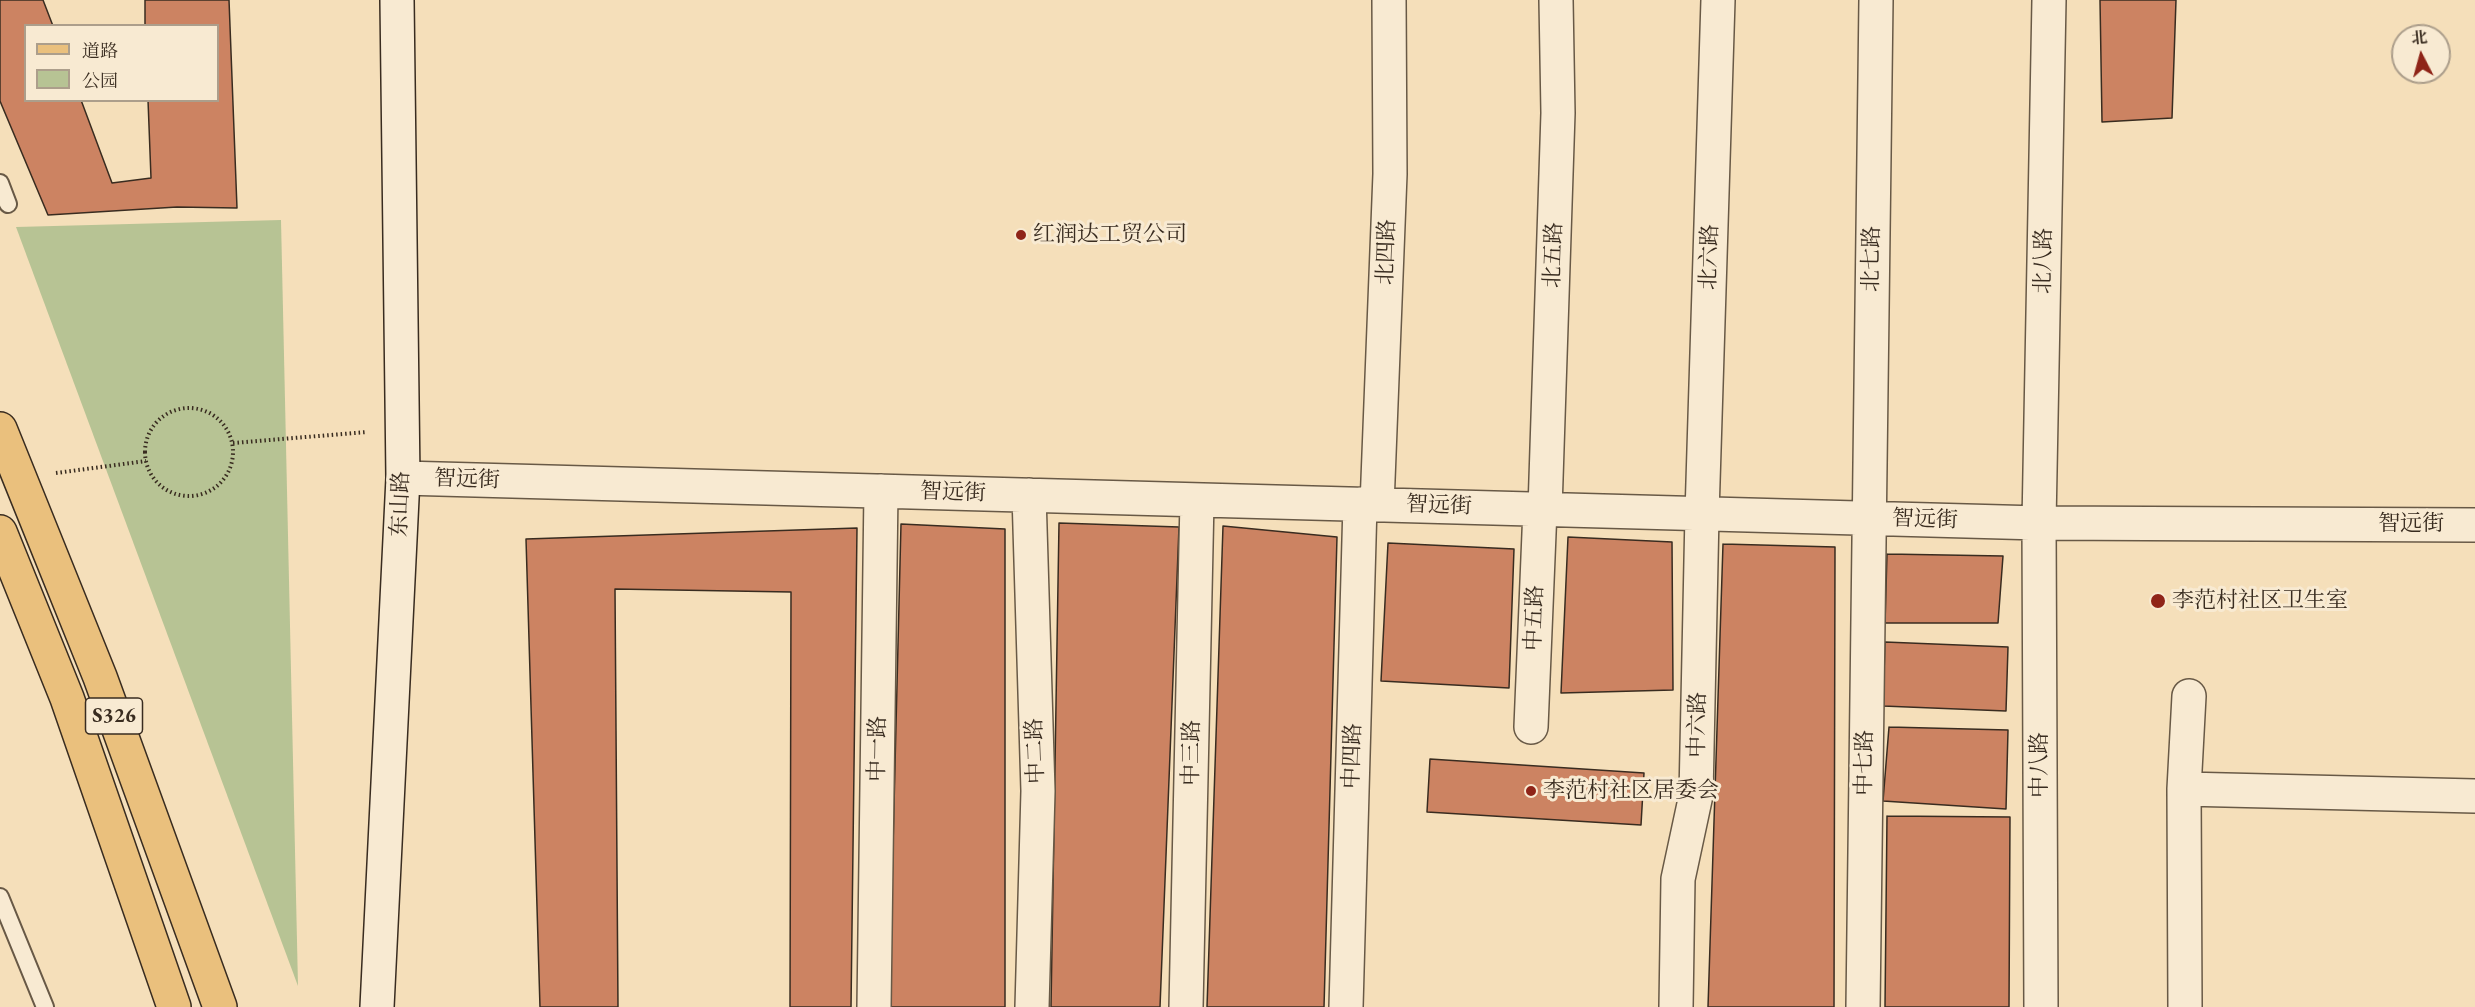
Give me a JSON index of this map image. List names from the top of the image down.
{
  "streets": {
    "main road": ["S326"],
    "street": [
      "北四路",
      "北五路",
      "北六路",
      "北七路",
      "北八路",
      "智远街",
      "东山路",
      "中五路",
      "中六路",
      "中一路",
      "中二路",
      "中三路",
      "中四路",
      "中七路",
      "中八路"
    ]
  },
  "crossings": [
    ["北四路", "智远街"],
    ["北四路", "中四路"],
    ["北五路", "智远街"],
    ["北五路", "中五路"],
    ["北六路", "智远街"],
    ["北六路", "中六路"],
    ["北七路", "智远街"],
    ["北七路", "中七路"],
    ["北八路", "智远街"],
    ["北八路", "中八路"],
    ["智远街", "东山路"],
    ["智远街", "中五路"],
    ["智远街", "中六路"],
    ["智远街", "中一路"],
    ["智远街", "中二路"],
    ["智远街", "中三路"],
    ["智远街", "中四路"],
    ["智远街", "中七路"],
    ["智远街", "中八路"]
  ],
  "places": ["红润达工贸公司", "李范村社区卫生室", "李范村社区居委会"],
  "legend": ["道路", "公园"],
  "north": "top"
}
